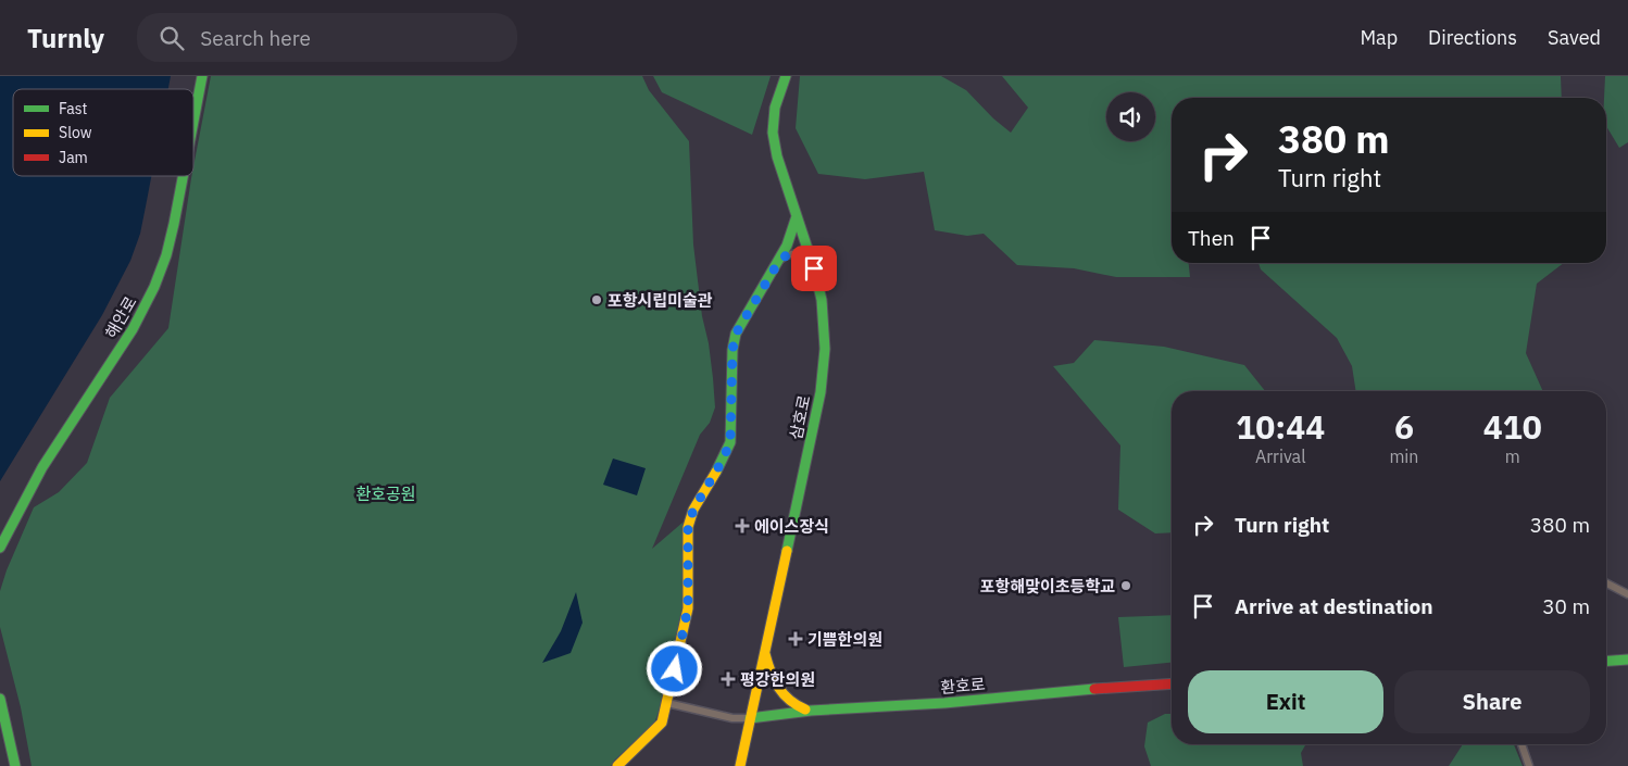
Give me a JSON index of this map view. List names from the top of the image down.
{
  "streets": {
    "street": ["해안로", "삼호로", "환호로"]
  },
  "crossings": [
    ["삼호로", "환호로"]
  ],
  "parks": ["환호공원"],
  "places": {
    "other": ["포항시립미술관", "포항해맞이초등학교"],
    "health": ["에이스장식", "기쁨한의원", "평강한의원"]
  },
  "legend": ["Fast", "Slow", "Jam"],
  "page": {
    "header": "Turnly",
    "search": "Search here",
    "nav": ["Map", "Directions", "Saved"],
    "turn": ["380 m", "Turn right"],
    "then": "Then",
    "eta": [
      "10:44",
      "Arrival",
      "6",
      "min",
      "410",
      "m"
    ],
    "list": [
      {
        "name": "Turn right",
        "value": "380 m"
      },
      {
        "name": "Arrive at destination",
        "value": "30 m"
      }
    ],
    "buttons": ["Exit", "Share"]
  }
}
